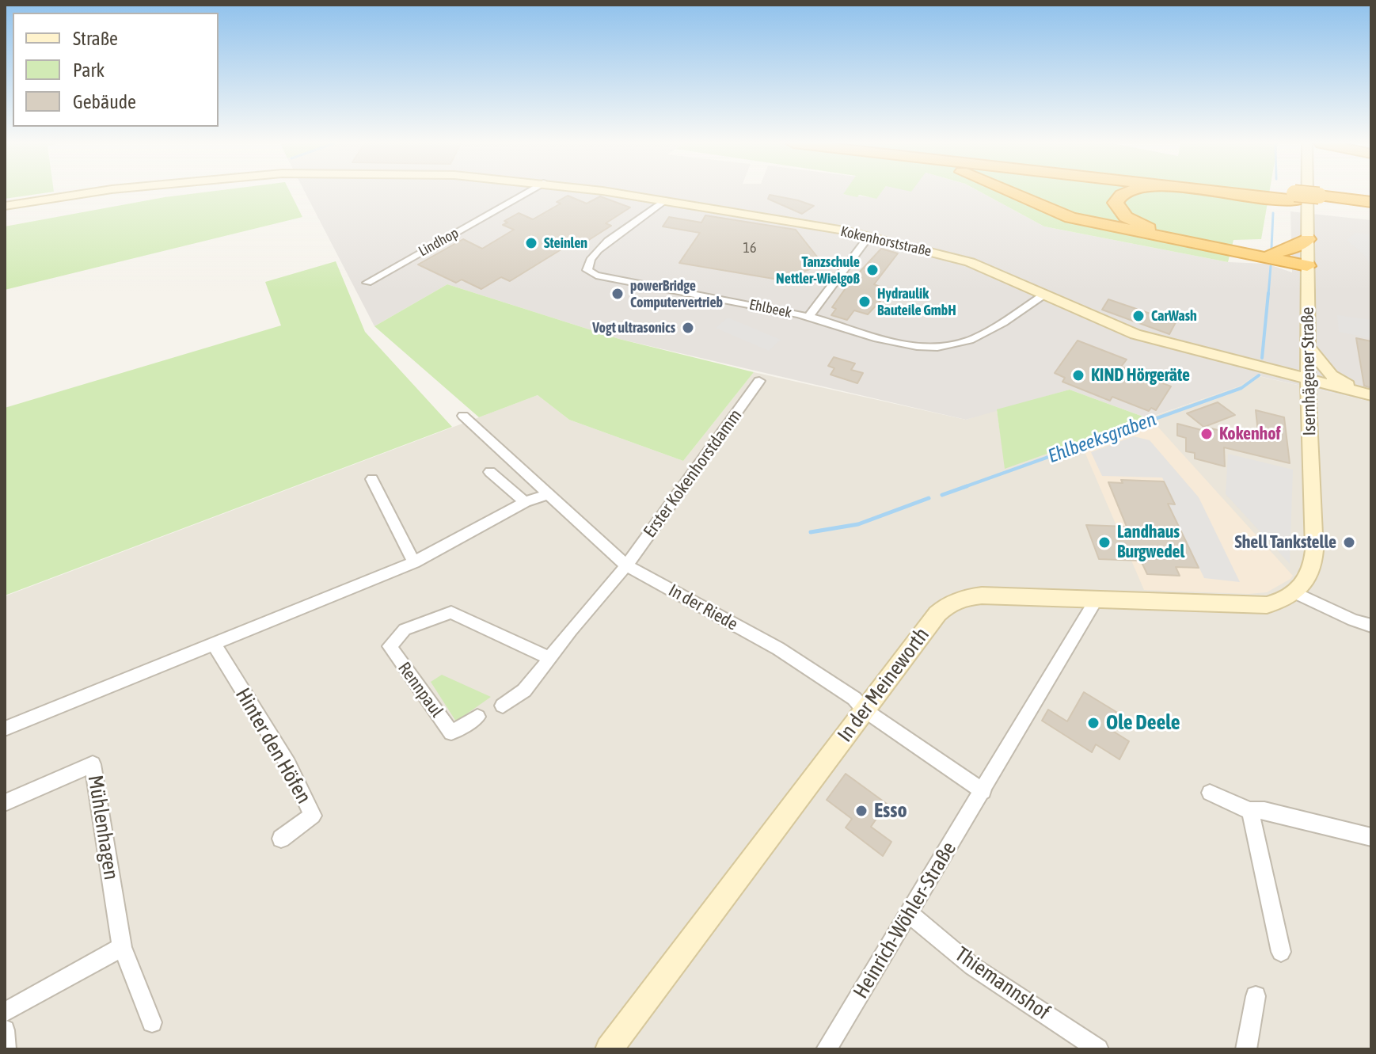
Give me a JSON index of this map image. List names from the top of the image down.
{
  "streets": {
    "main road": ["Kokenhorststraße", "Isernhägener Straße", "In der Meineworth"],
    "street": [
      "Lindhop",
      "Ehlbeek",
      "Erster Kokenhorstdamm",
      "In der Riede",
      "Rennpaul",
      "Hinter den Höfen",
      "Mühlenhagen",
      "Heinrich-Wöhler-Straße",
      "Thiemannshof"
    ]
  },
  "crossings": [
    ["Kokenhorststraße", "Ehlbeek"],
    ["Kokenhorststraße", "Isernhägener Straße"],
    ["Isernhägener Straße", "In der Meineworth"],
    ["Erster Kokenhorstdamm", "In der Riede"],
    ["In der Riede", "In der Meineworth"],
    ["In der Meineworth", "Heinrich-Wöhler-Straße"],
    ["Heinrich-Wöhler-Straße", "Thiemannshof"]
  ],
  "water": ["Ehlbeeksgraben"],
  "places": [
    "Steinlen",
    "Tanzschule Nettler-Wielgoß",
    "powerBridge Computervertrieb",
    "Hydraulik Bauteile GmbH",
    "CarWash",
    "Vogt ultrasonics",
    "KIND Hörgeräte",
    "Kokenhof",
    "Landhaus Burgwedel",
    "Shell Tankstelle",
    "Ole Deele",
    "Esso"
  ],
  "house_numbers": ["16"],
  "legend": ["Straße", "Park", "Gebäude"]
}
